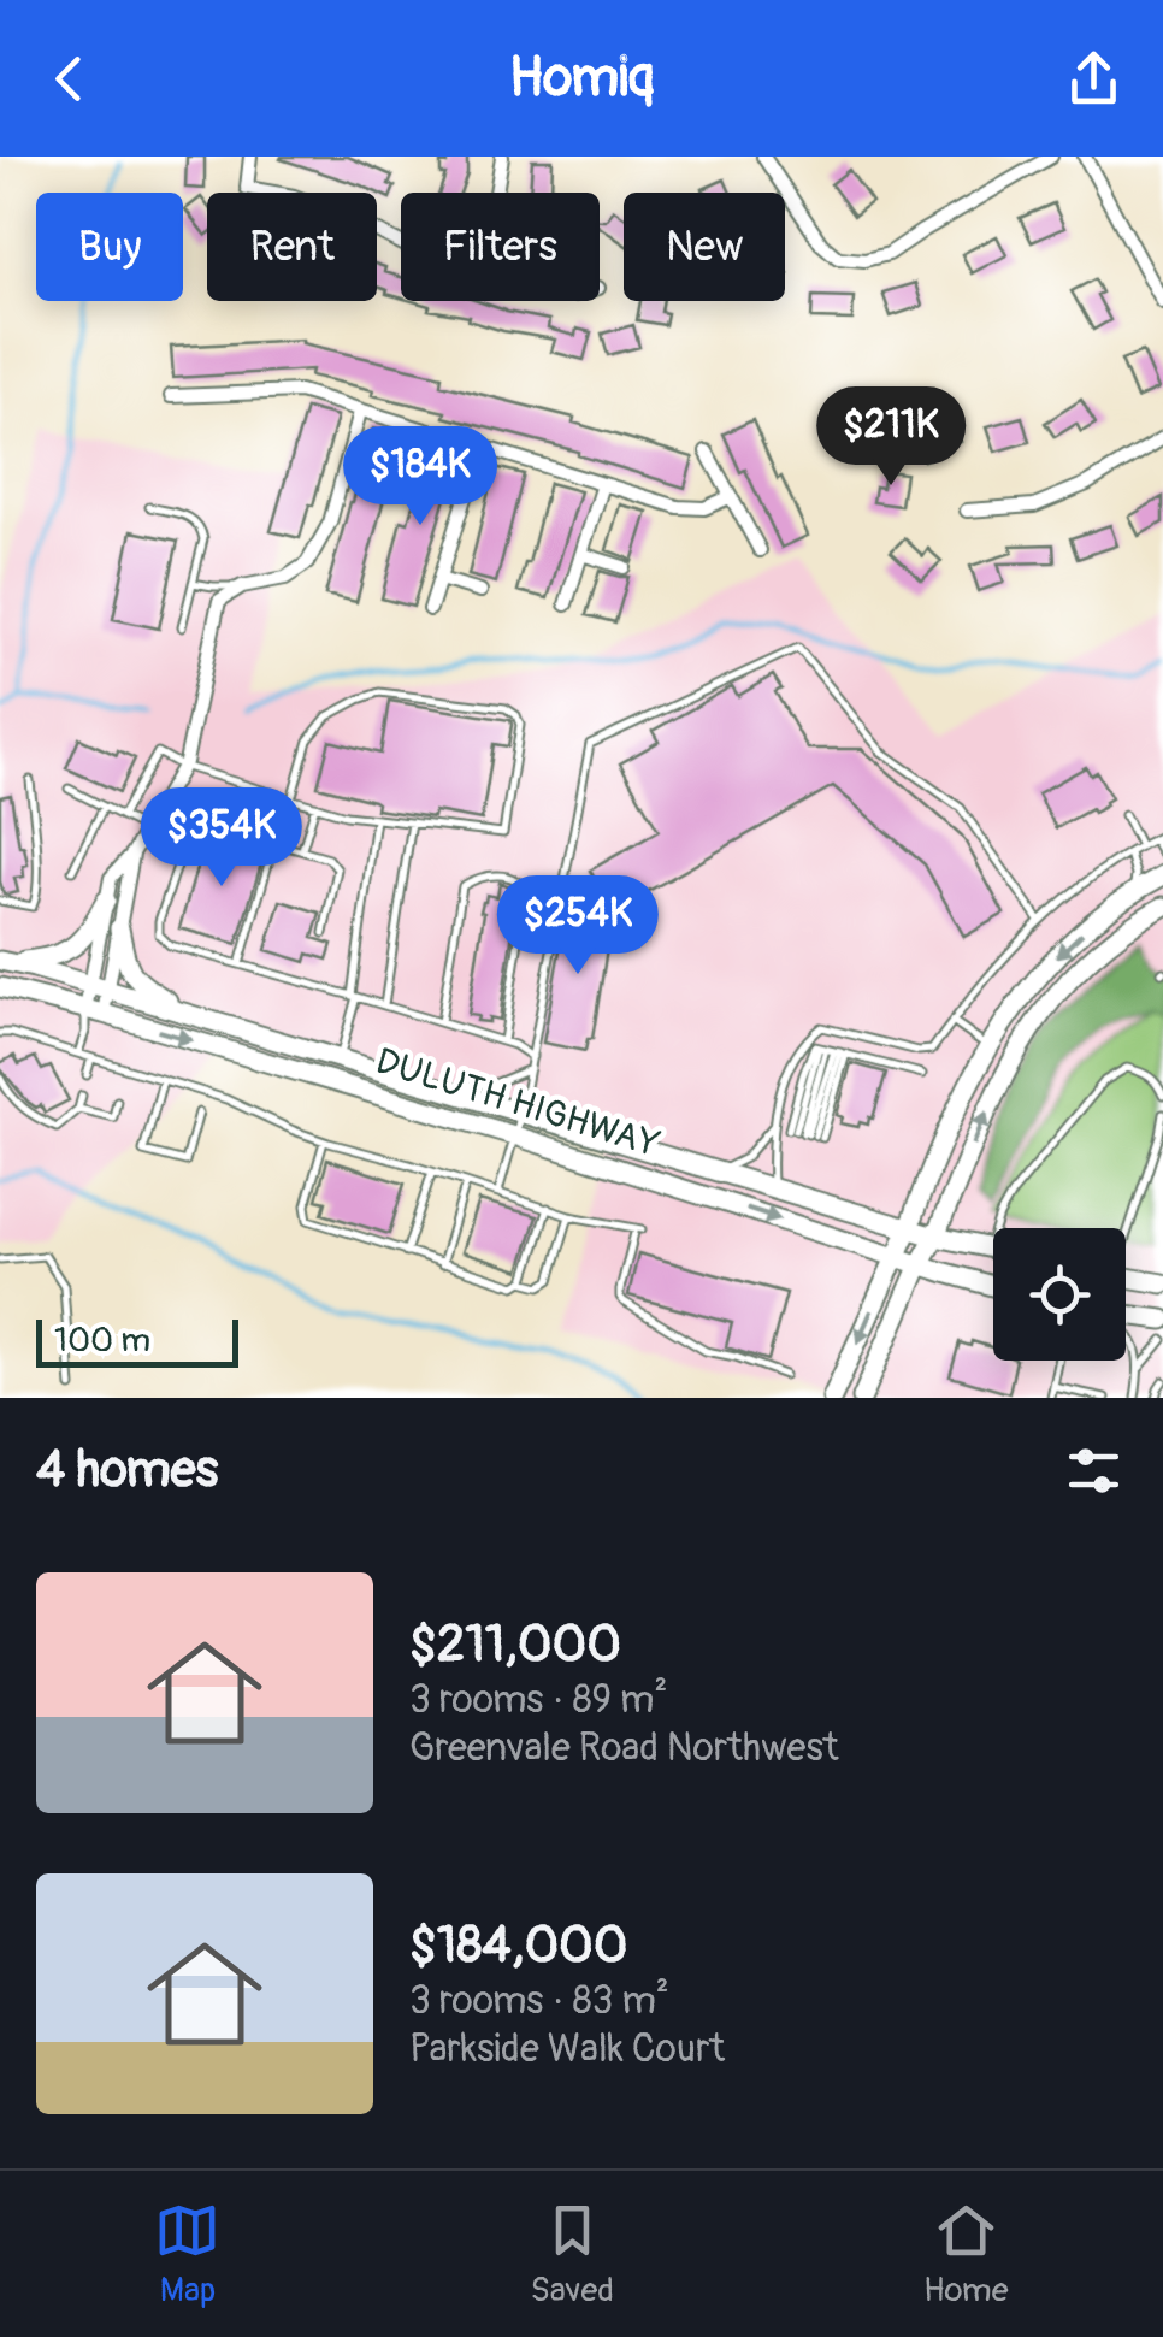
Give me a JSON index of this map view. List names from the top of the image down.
{
  "streets": {
    "main road": ["DULUTH HIGHWAY"]
  },
  "scale_bar": "100 m",
  "page": {
    "header": "Homiq",
    "chip": [
      "Buy",
      "Rent",
      "Filters",
      "New"
    ],
    "price": [
      "$211K",
      "$184K",
      "$354K",
      "$254K"
    ],
    "scale": "100 m",
    "heading": "4 homes",
    "list": [
      {
        "name": "$211,000",
        "note": "3 rooms · 89 m² · Greenvale Road Northwest"
      },
      {
        "name": "$184,000",
        "note": "3 rooms · 83 m² · Parkside Walk Court"
      }
    ],
    "tabs": ["Map", "Saved", "Home"]
  }
}
